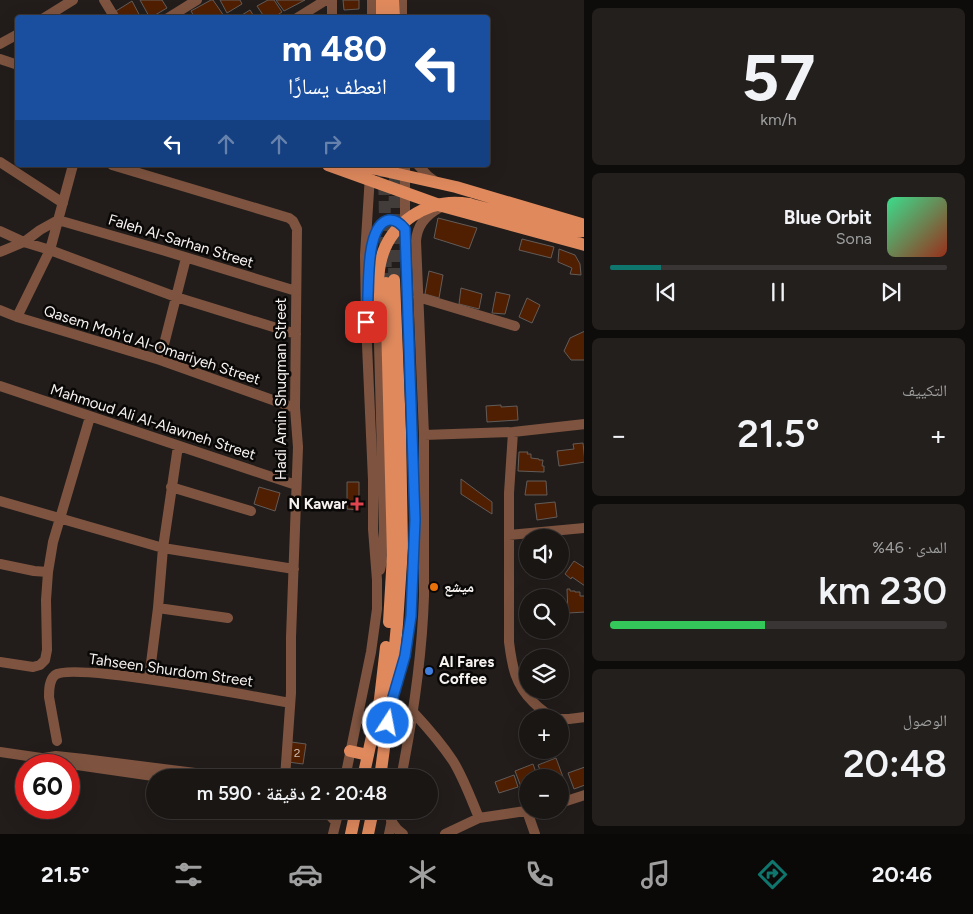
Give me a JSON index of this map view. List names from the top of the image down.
{
  "streets": {
    "street": [
      "Faleh Al-Sarhan Street",
      "Qasem Moh'd Al-Omariyeh Street",
      "Hadi Amin Shuqman Street",
      "Mahmoud Ali Al-Alawneh Street",
      "Tahseen Shurdom Street"
    ]
  },
  "crossings": [
    ["Faleh Al-Sarhan Street", "Hadi Amin Shuqman Street"],
    ["Qasem Moh'd Al-Omariyeh Street", "Hadi Amin Shuqman Street"],
    ["Hadi Amin Shuqman Street", "Mahmoud Ali Al-Alawneh Street"],
    ["Hadi Amin Shuqman Street", "Tahseen Shurdom Street"]
  ],
  "places": {
    "health": ["N Kawar"],
    "other": ["ميشع", "Al Fares Coffee"]
  },
  "house_numbers": ["2"],
  "page": {
    "tile": [
      ["57", "km/h"],
      "التكييف",
      ["المدى · 46%", "230 km"],
      ["الوصول", "20:48"]
    ],
    "turn": ["480 m", "انعطف يسارًا"],
    "song": ["Blue Orbit", "Sona"],
    "heat": ["−", "21.5°", "+"],
    "map_buttons": ["+", "−"],
    "limit": "60",
    "trip": "20:48 · 2 دقيقة · 590 m",
    "tabs": ["20:46", "21.5°"]
  }
}
